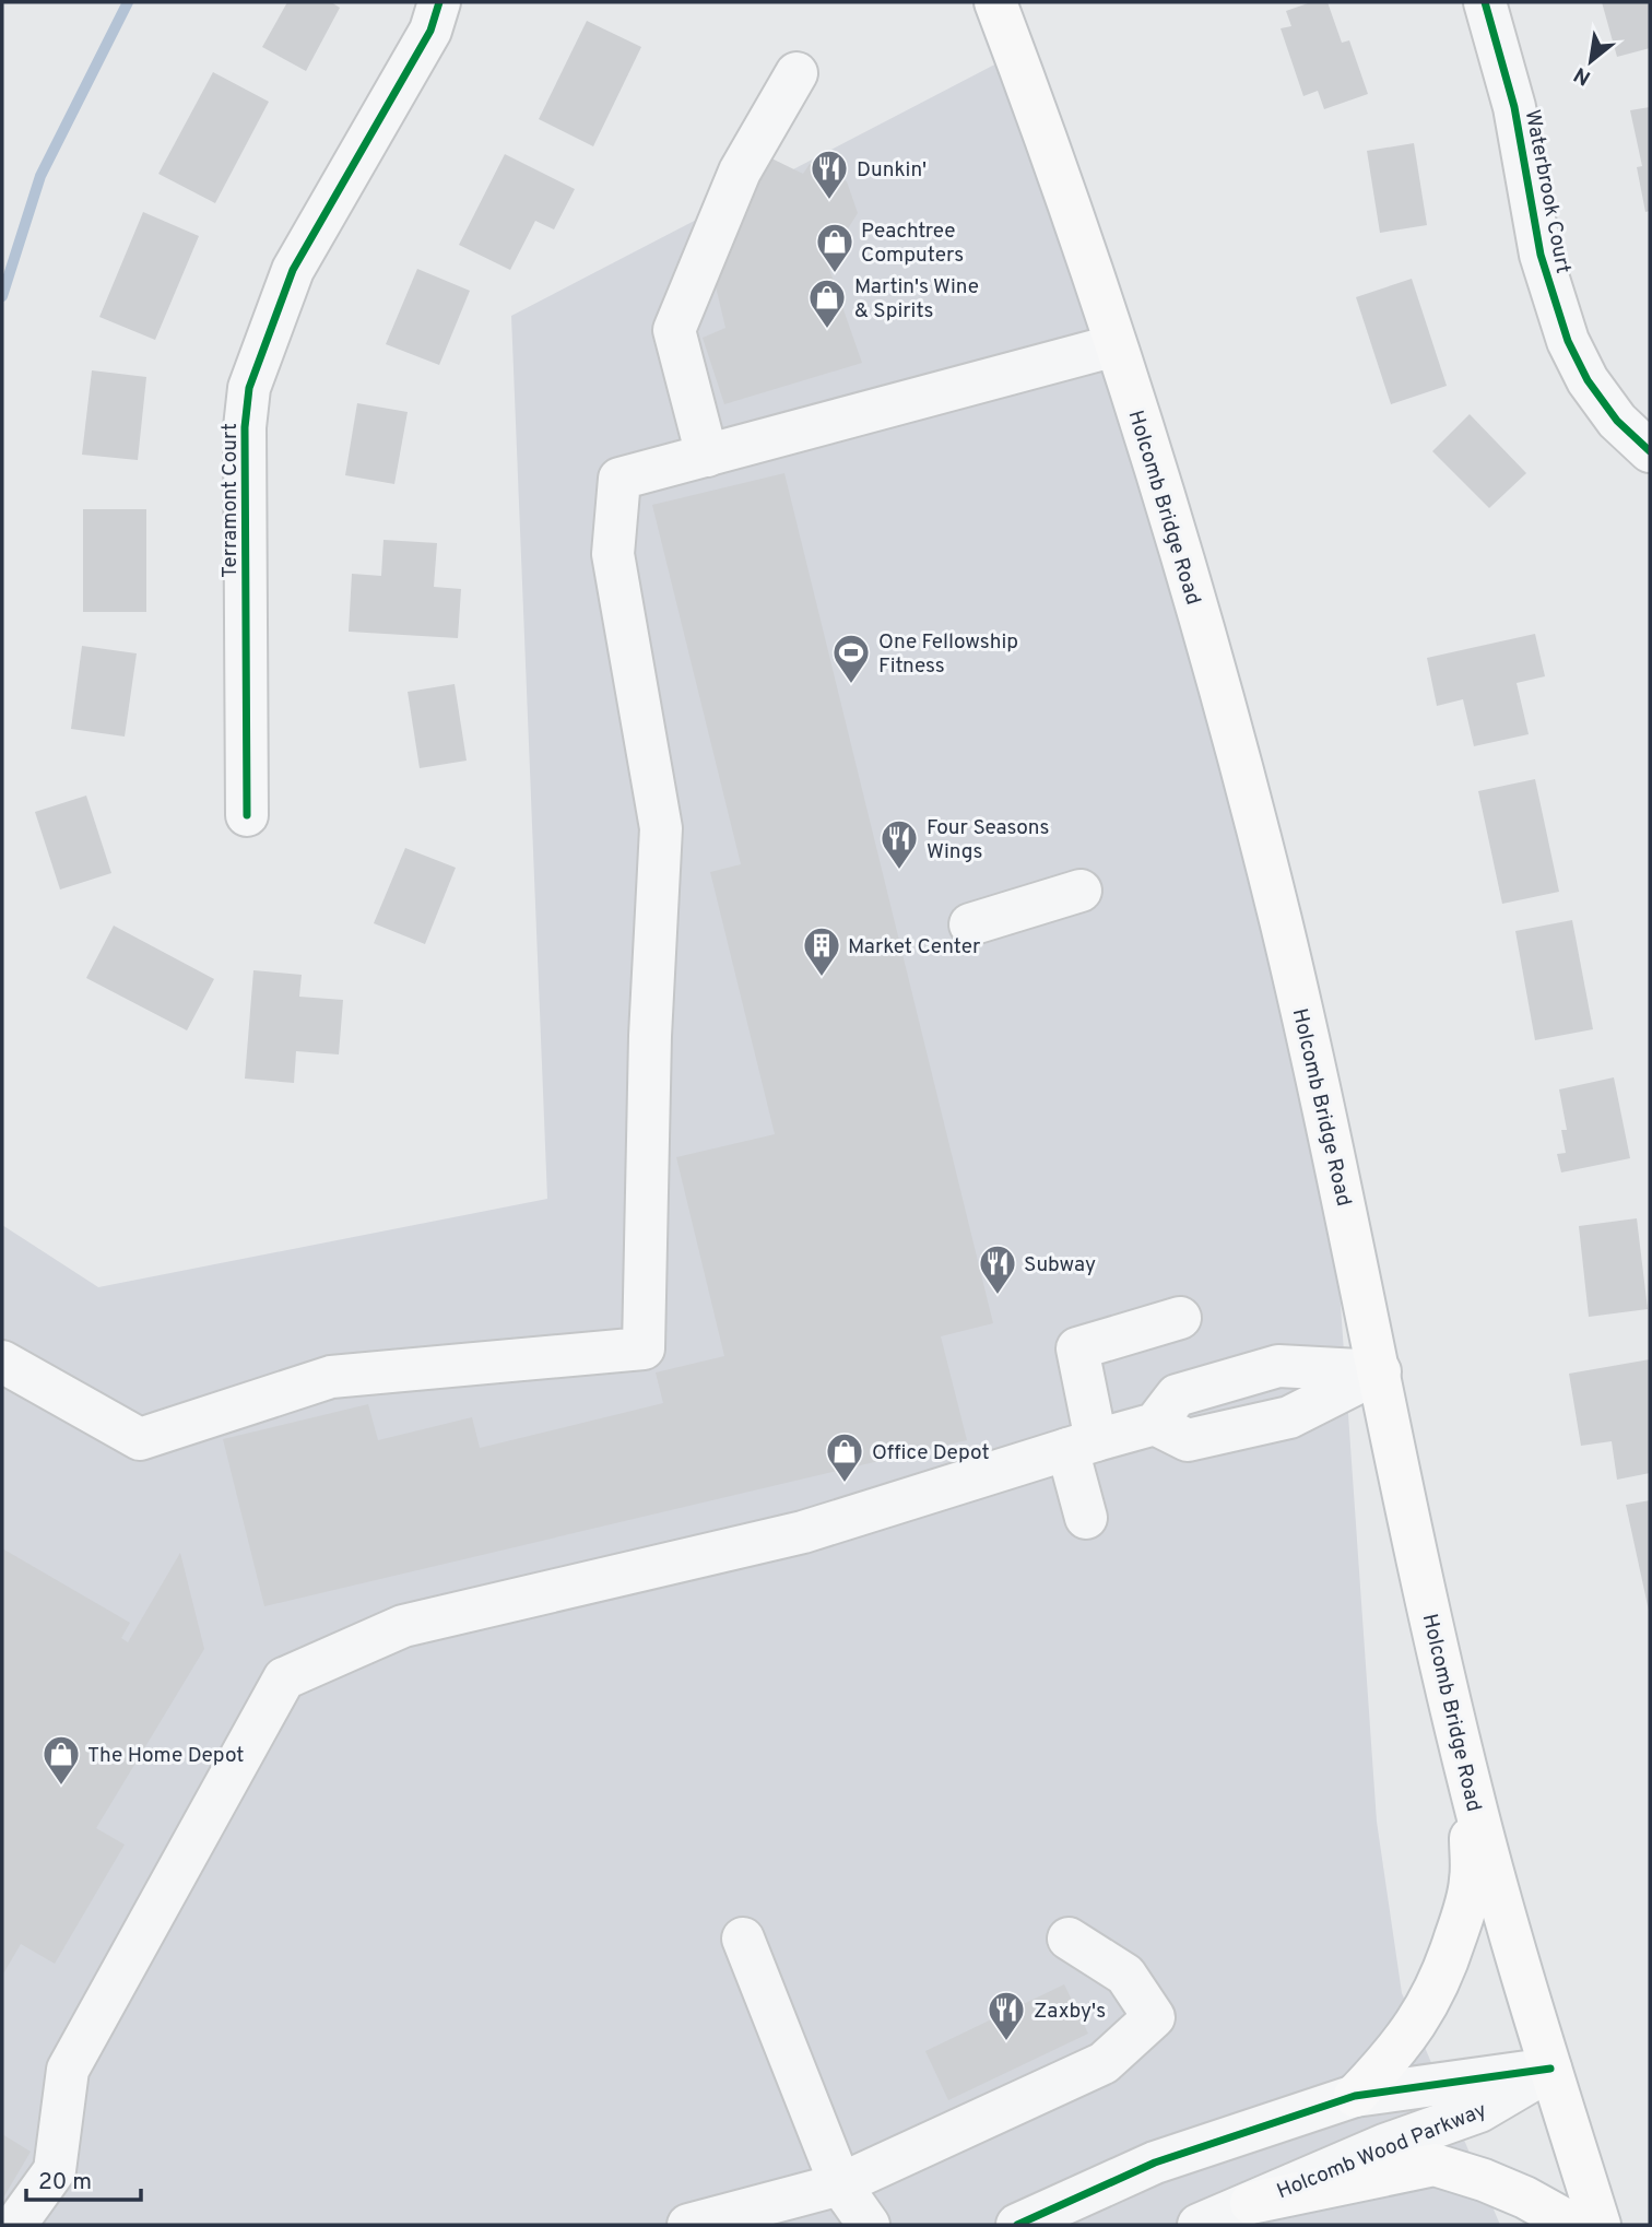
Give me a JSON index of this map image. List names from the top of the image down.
{
  "streets": {
    "main road": ["Holcomb Bridge Road"],
    "street": ["Waterbrook Court", "Terramont Court", "Holcomb Wood Parkway"]
  },
  "crossings": [
    ["Holcomb Bridge Road", "Holcomb Wood Parkway"]
  ],
  "places": {
    "restaurant": [
      "Dunkin'",
      "Four Seasons Wings",
      "Subway",
      "Zaxby's"
    ],
    "shop": [
      "Peachtree Computers",
      "Martin's Wine & Spirits",
      "Office Depot",
      "The Home Depot"
    ],
    "sports": ["One Fellowship Fitness"],
    "building": ["Market Center"]
  },
  "scale_bar": "20 m",
  "north": "bottom left"
}
